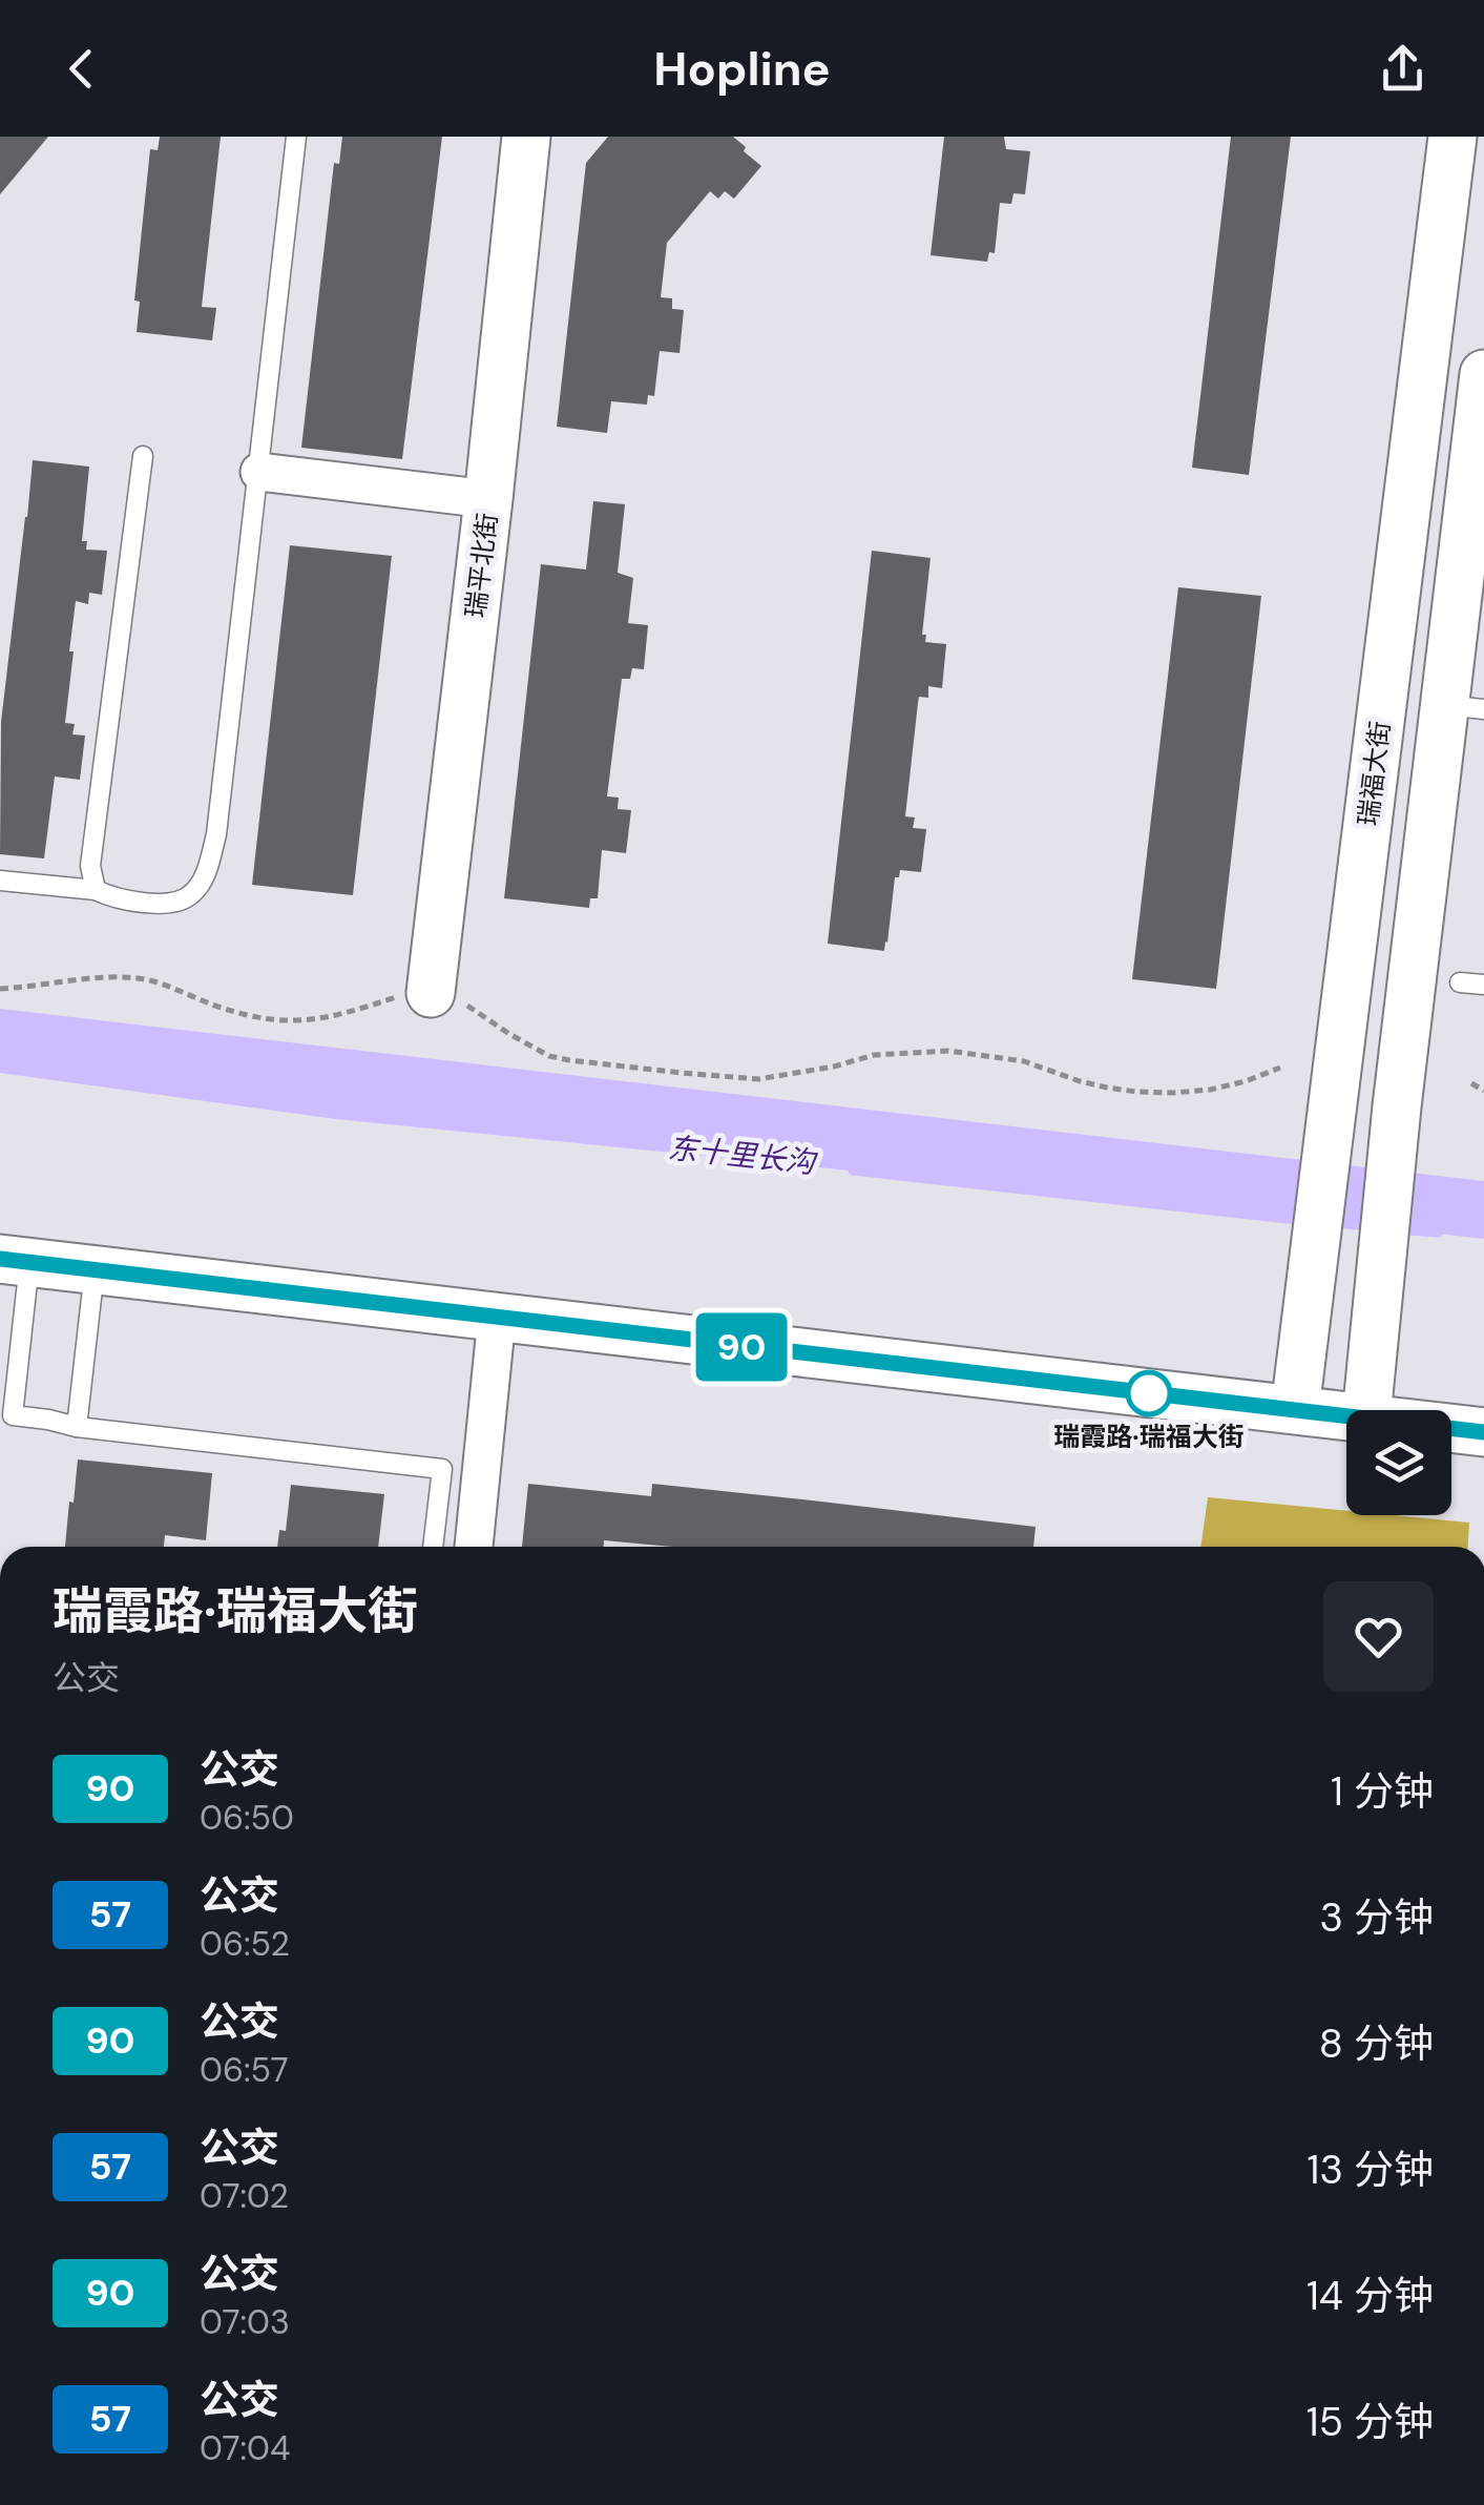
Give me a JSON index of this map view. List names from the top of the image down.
{
  "streets": {
    "street": ["瑞平北街", "瑞福大街"]
  },
  "water": ["东十里长沟"],
  "places": ["瑞霞路·瑞福大街"],
  "lines": ["bus line 90"],
  "page": {
    "header": "Hopline",
    "on_map": "90",
    "heading": ["瑞霞路·瑞福大街", "公交"],
    "list": [
      {
        "mark": "90",
        "name": "公交",
        "note": "06:50",
        "value": "1 分钟"
      },
      {
        "mark": "57",
        "name": "公交",
        "note": "06:52",
        "value": "3 分钟"
      },
      {
        "mark": "90",
        "name": "公交",
        "note": "06:57",
        "value": "8 分钟"
      },
      {
        "mark": "57",
        "name": "公交",
        "note": "07:02",
        "value": "13 分钟"
      },
      {
        "mark": "90",
        "name": "公交",
        "note": "07:03",
        "value": "14 分钟"
      },
      {
        "mark": "57",
        "name": "公交",
        "note": "07:04",
        "value": "15 分钟"
      }
    ]
  }
}
